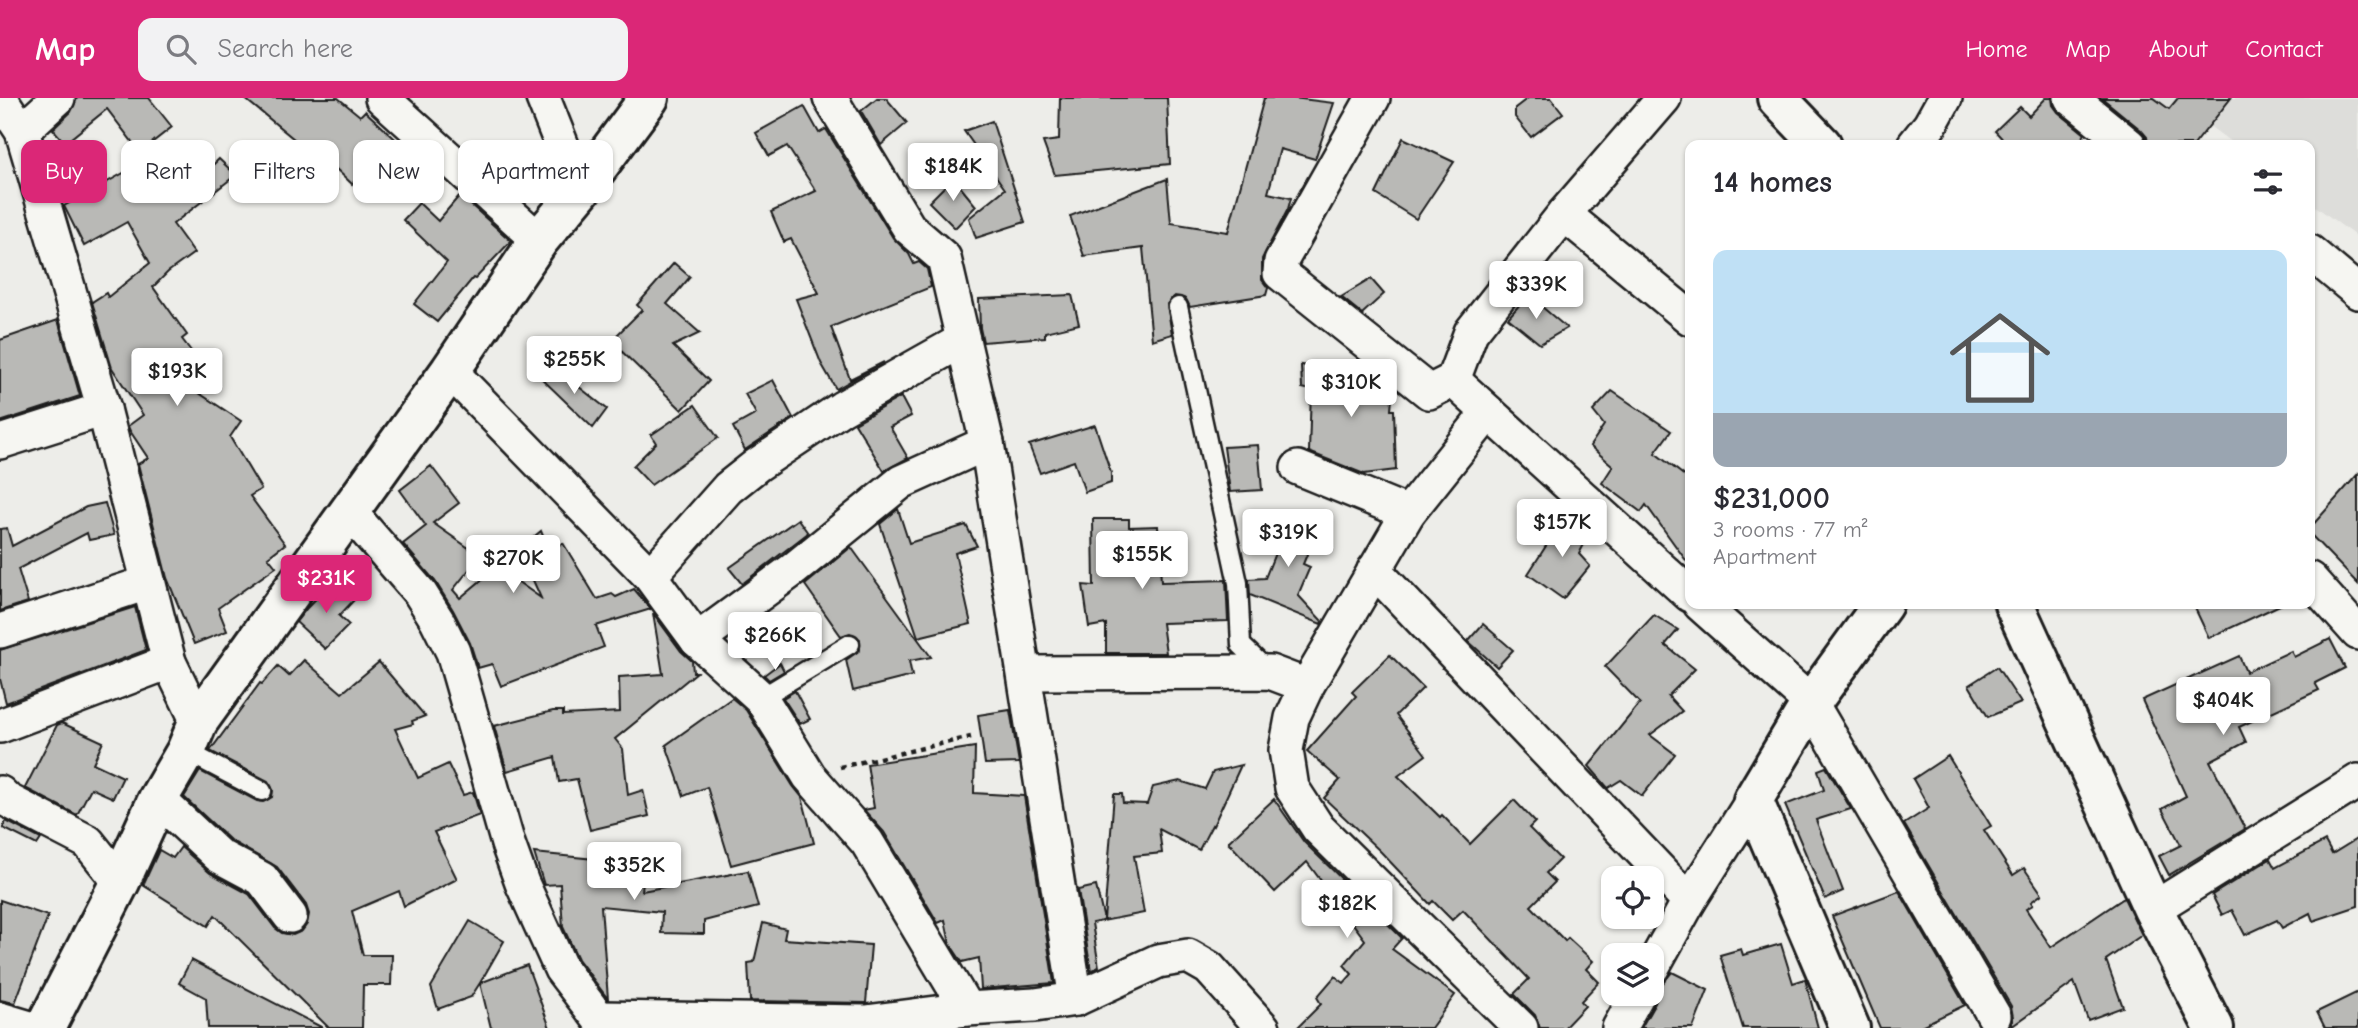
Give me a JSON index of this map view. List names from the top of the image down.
{
  "page": {
    "header": "Map",
    "search": "Search here",
    "nav": [
      "Home",
      "Map",
      "About",
      "Contact"
    ],
    "chip": [
      "Buy",
      "Rent",
      "Filters",
      "New",
      "Apartment"
    ],
    "heading": "14 homes",
    "price": [
      "$184K",
      "$339K",
      "$255K",
      "$193K",
      "$310K",
      "$157K",
      "$319K",
      "$155K",
      "$270K",
      "$231K",
      "$266K",
      "$404K",
      "$352K",
      "$182K"
    ],
    "list": [
      {
        "name": "$231,000",
        "note": "3 rooms · 77 m² · Apartment"
      }
    ]
  }
}
